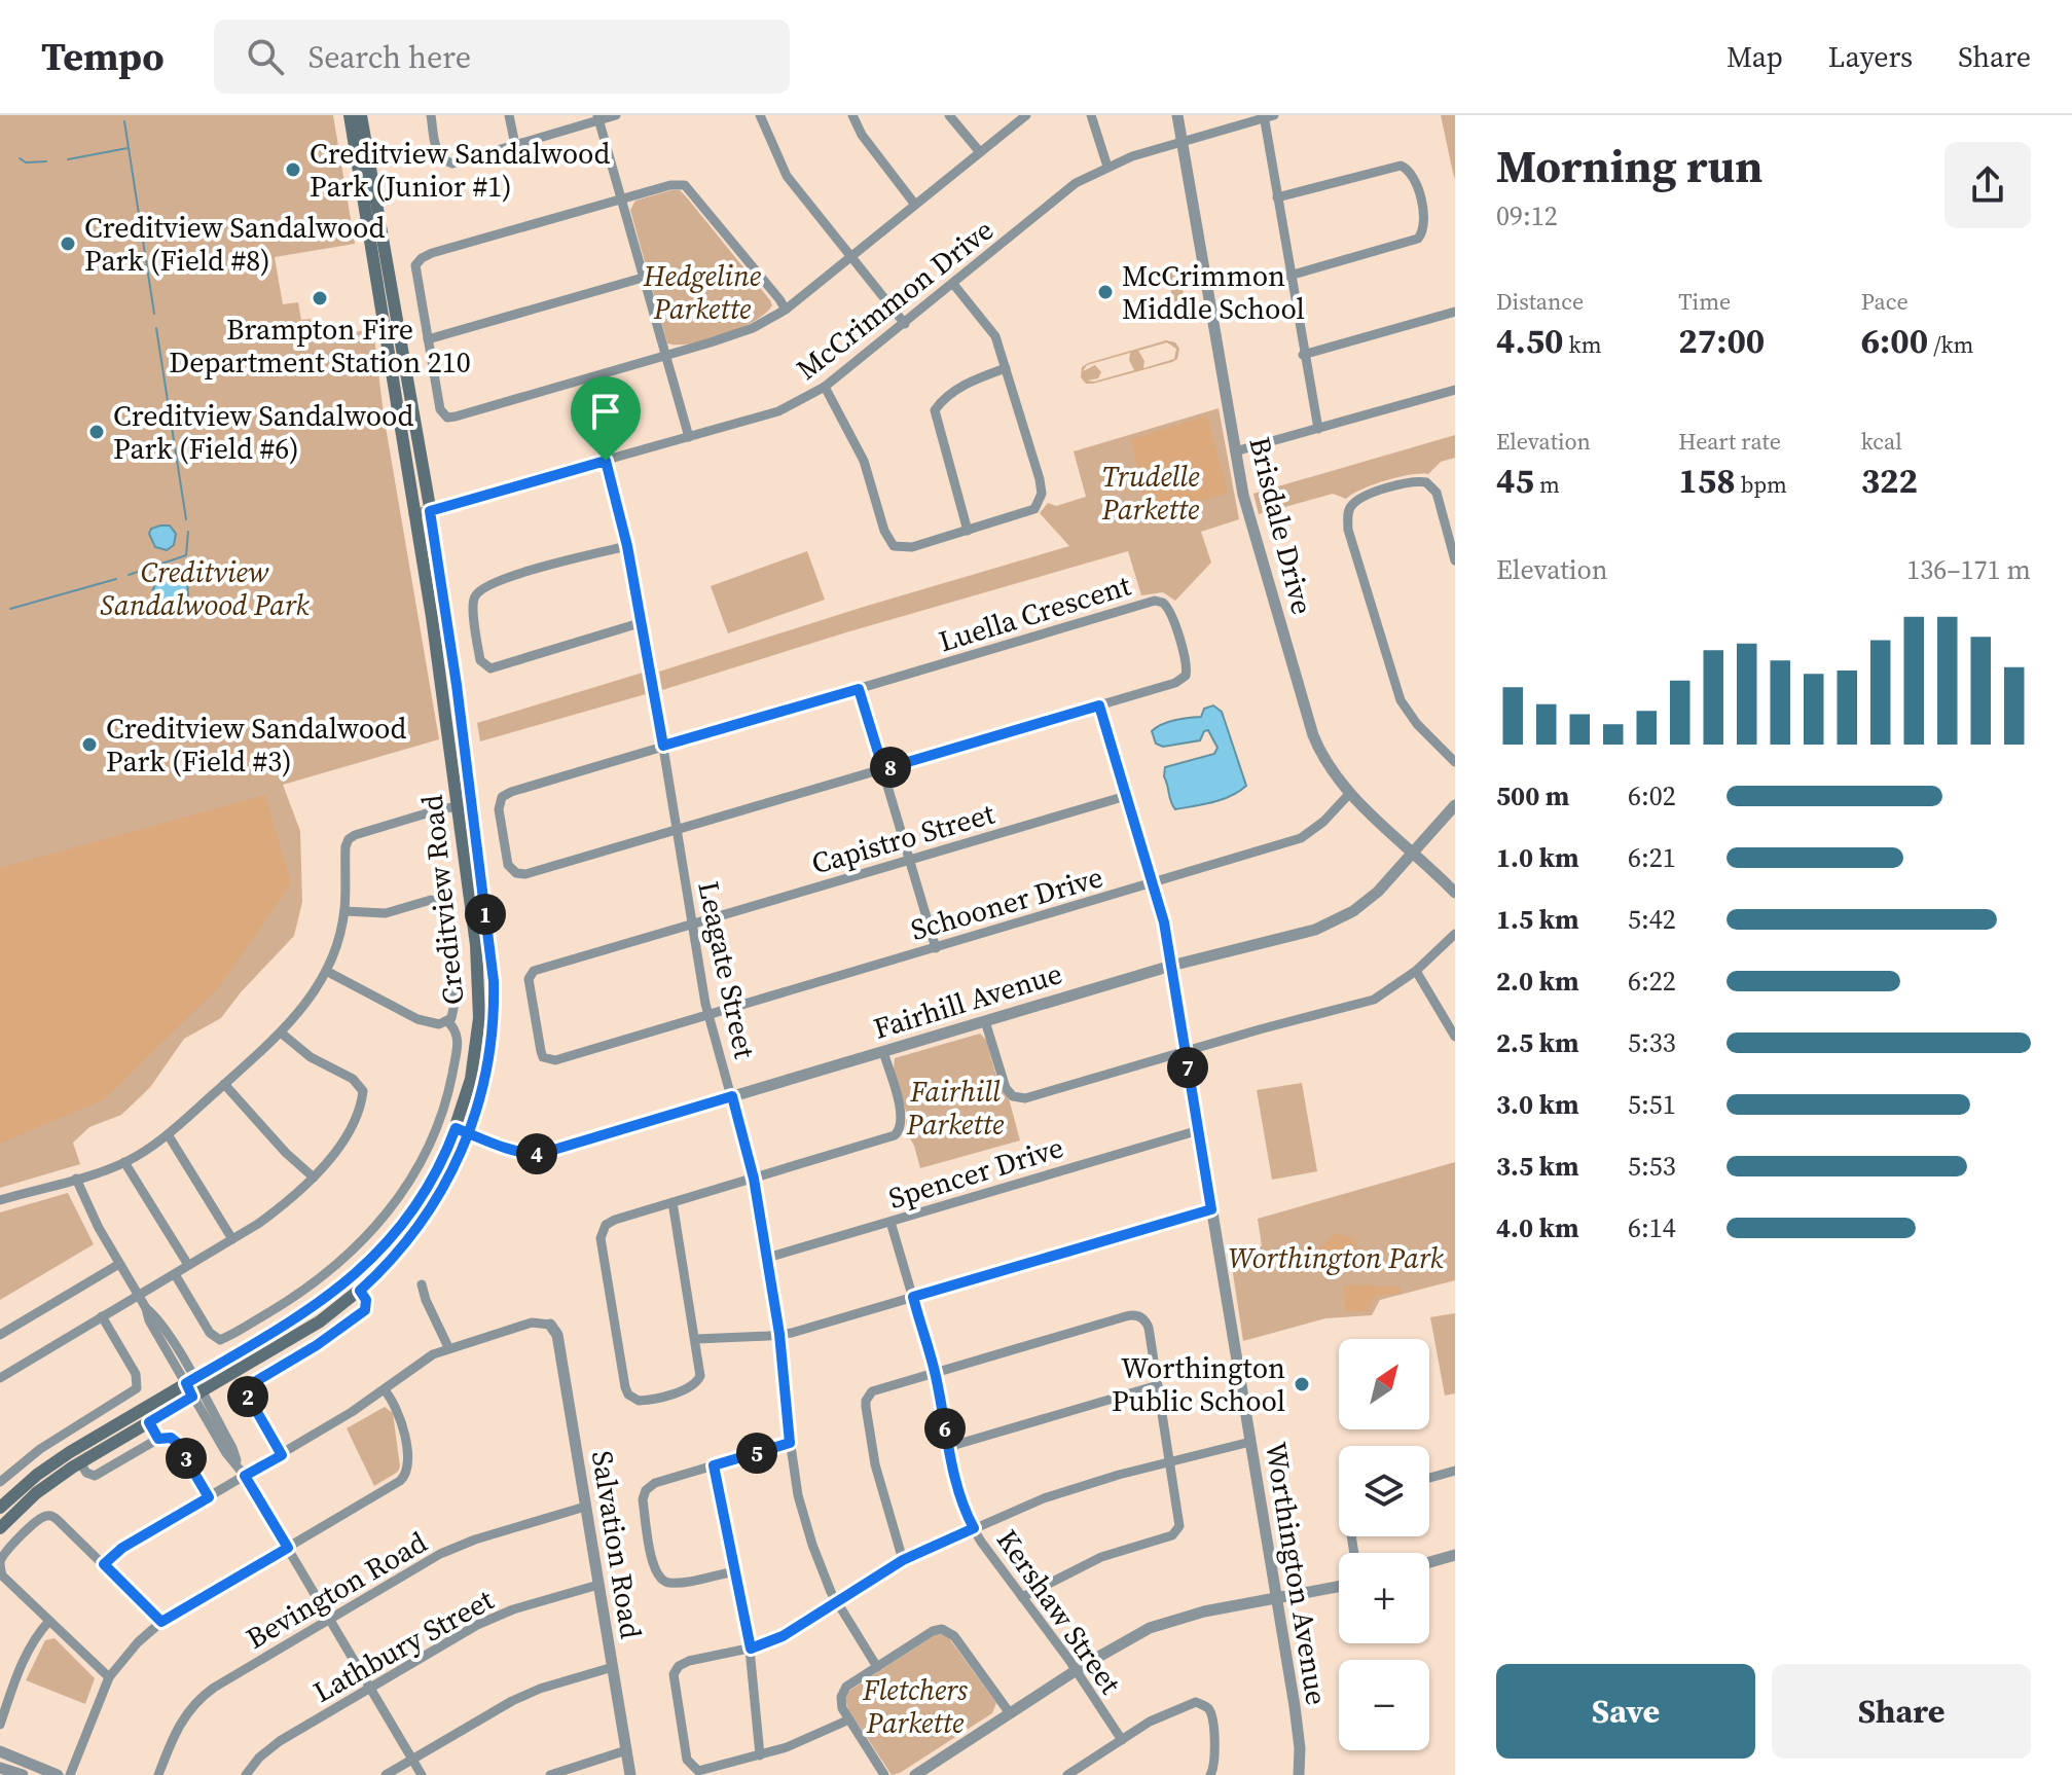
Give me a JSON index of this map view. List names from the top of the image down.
{
  "streets": {
    "main road": ["Creditview Road"],
    "street": [
      "McCrimmon Drive",
      "Brisdale Drive",
      "Luella Crescent",
      "Capistro Street",
      "Schooner Drive",
      "Leagate Street",
      "Fairhill Avenue",
      "Spencer Drive",
      "Salvation Road",
      "Worthington Avenue",
      "Bevington Road",
      "Kershaw Street",
      "Lathbury Street"
    ]
  },
  "crossings": [
    ["McCrimmon Drive", "Brisdale Drive"],
    ["McCrimmon Drive", "Creditview Road"],
    ["McCrimmon Drive", "Leagate Street"],
    ["Brisdale Drive", "Schooner Drive"],
    ["Brisdale Drive", "Fairhill Avenue"],
    ["Luella Crescent", "Leagate Street"],
    ["Luella Crescent", "Worthington Avenue"],
    ["Capistro Street", "Schooner Drive"],
    ["Capistro Street", "Leagate Street"],
    ["Capistro Street", "Worthington Avenue"],
    ["Creditview Road", "Fairhill Avenue"],
    ["Schooner Drive", "Leagate Street"],
    ["Schooner Drive", "Worthington Avenue"],
    ["Leagate Street", "Fairhill Avenue"],
    ["Leagate Street", "Spencer Drive"],
    ["Fairhill Avenue", "Worthington Avenue"],
    ["Spencer Drive", "Worthington Avenue"],
    ["Spencer Drive", "Kershaw Street"],
    ["Salvation Road", "Bevington Road"],
    ["Salvation Road", "Lathbury Street"]
  ],
  "parks": [
    "Hedgeline Parkette",
    "Trudelle Parkette",
    "Creditview Sandalwood Park",
    "Fairhill Parkette",
    "Worthington Park",
    "Fletchers Parkette"
  ],
  "places": [
    "Creditview Sandalwood Park (Junior #1)",
    "Creditview Sandalwood Park (Field #8)",
    "McCrimmon Middle School",
    "Brampton Fire Department Station 210",
    "Creditview Sandalwood Park (Field #6)",
    "Creditview Sandalwood Park (Field #3)",
    "Worthington Public School"
  ],
  "north": "top right",
  "page": {
    "header": "Tempo",
    "search": "Search here",
    "nav": ["Map", "Layers", "Share"],
    "heading": ["Morning run", "09:12"],
    "stats": [
      ["Distance", "4.50 km"],
      ["Time", "27:00"],
      ["Pace", "6:00 /km"],
      ["Elevation", "45 m"],
      ["Heart rate", "158 bpm"],
      ["kcal", "322"]
    ],
    "chart": ["Elevation", "136–171 m"],
    "pins": [
      "8",
      "1",
      "7",
      "4",
      "2",
      "6",
      "5",
      "3"
    ],
    "list": [
      {
        "name": "500 m",
        "note": "6:02"
      },
      {
        "name": "1.0 km",
        "note": "6:21"
      },
      {
        "name": "1.5 km",
        "note": "5:42"
      },
      {
        "name": "2.0 km",
        "note": "6:22"
      },
      {
        "name": "2.5 km",
        "note": "5:33"
      },
      {
        "name": "3.0 km",
        "note": "5:51"
      },
      {
        "name": "3.5 km",
        "note": "5:53"
      },
      {
        "name": "4.0 km",
        "note": "6:14"
      }
    ],
    "map_buttons": ["+", "−"],
    "buttons": ["Save", "Share"]
  }
}
